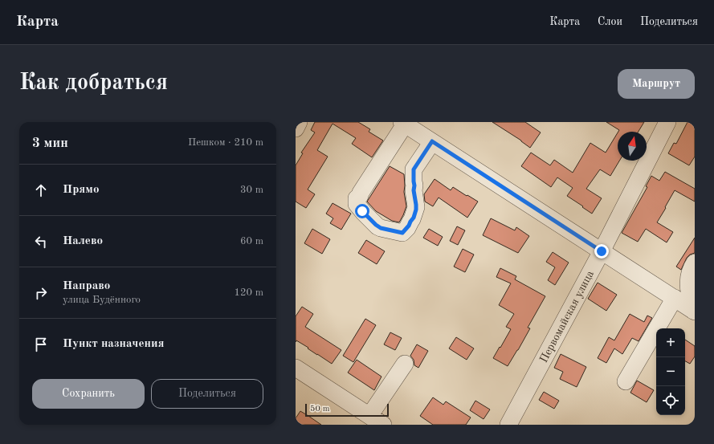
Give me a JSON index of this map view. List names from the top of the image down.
{
  "streets": {
    "street": ["Первомайская улица"]
  },
  "scale_bar": "50 m",
  "north": "top",
  "page": {
    "header": "Карта",
    "nav": ["Карта", "Слои", "Поделиться"],
    "buttons": [
      "Маршрут",
      ["Сохранить", "Поделиться"]
    ],
    "title": "Как добраться",
    "heading": ["3 мин", "Пешком · 210 m"],
    "list": [
      ["Прямо", "30 m"],
      ["Налево", "60 m"],
      ["Направо", "улица Будённого", "120 m"],
      "Пункт назначения"
    ],
    "map_buttons": ["+", "−"],
    "scale": "50 m"
  }
}
